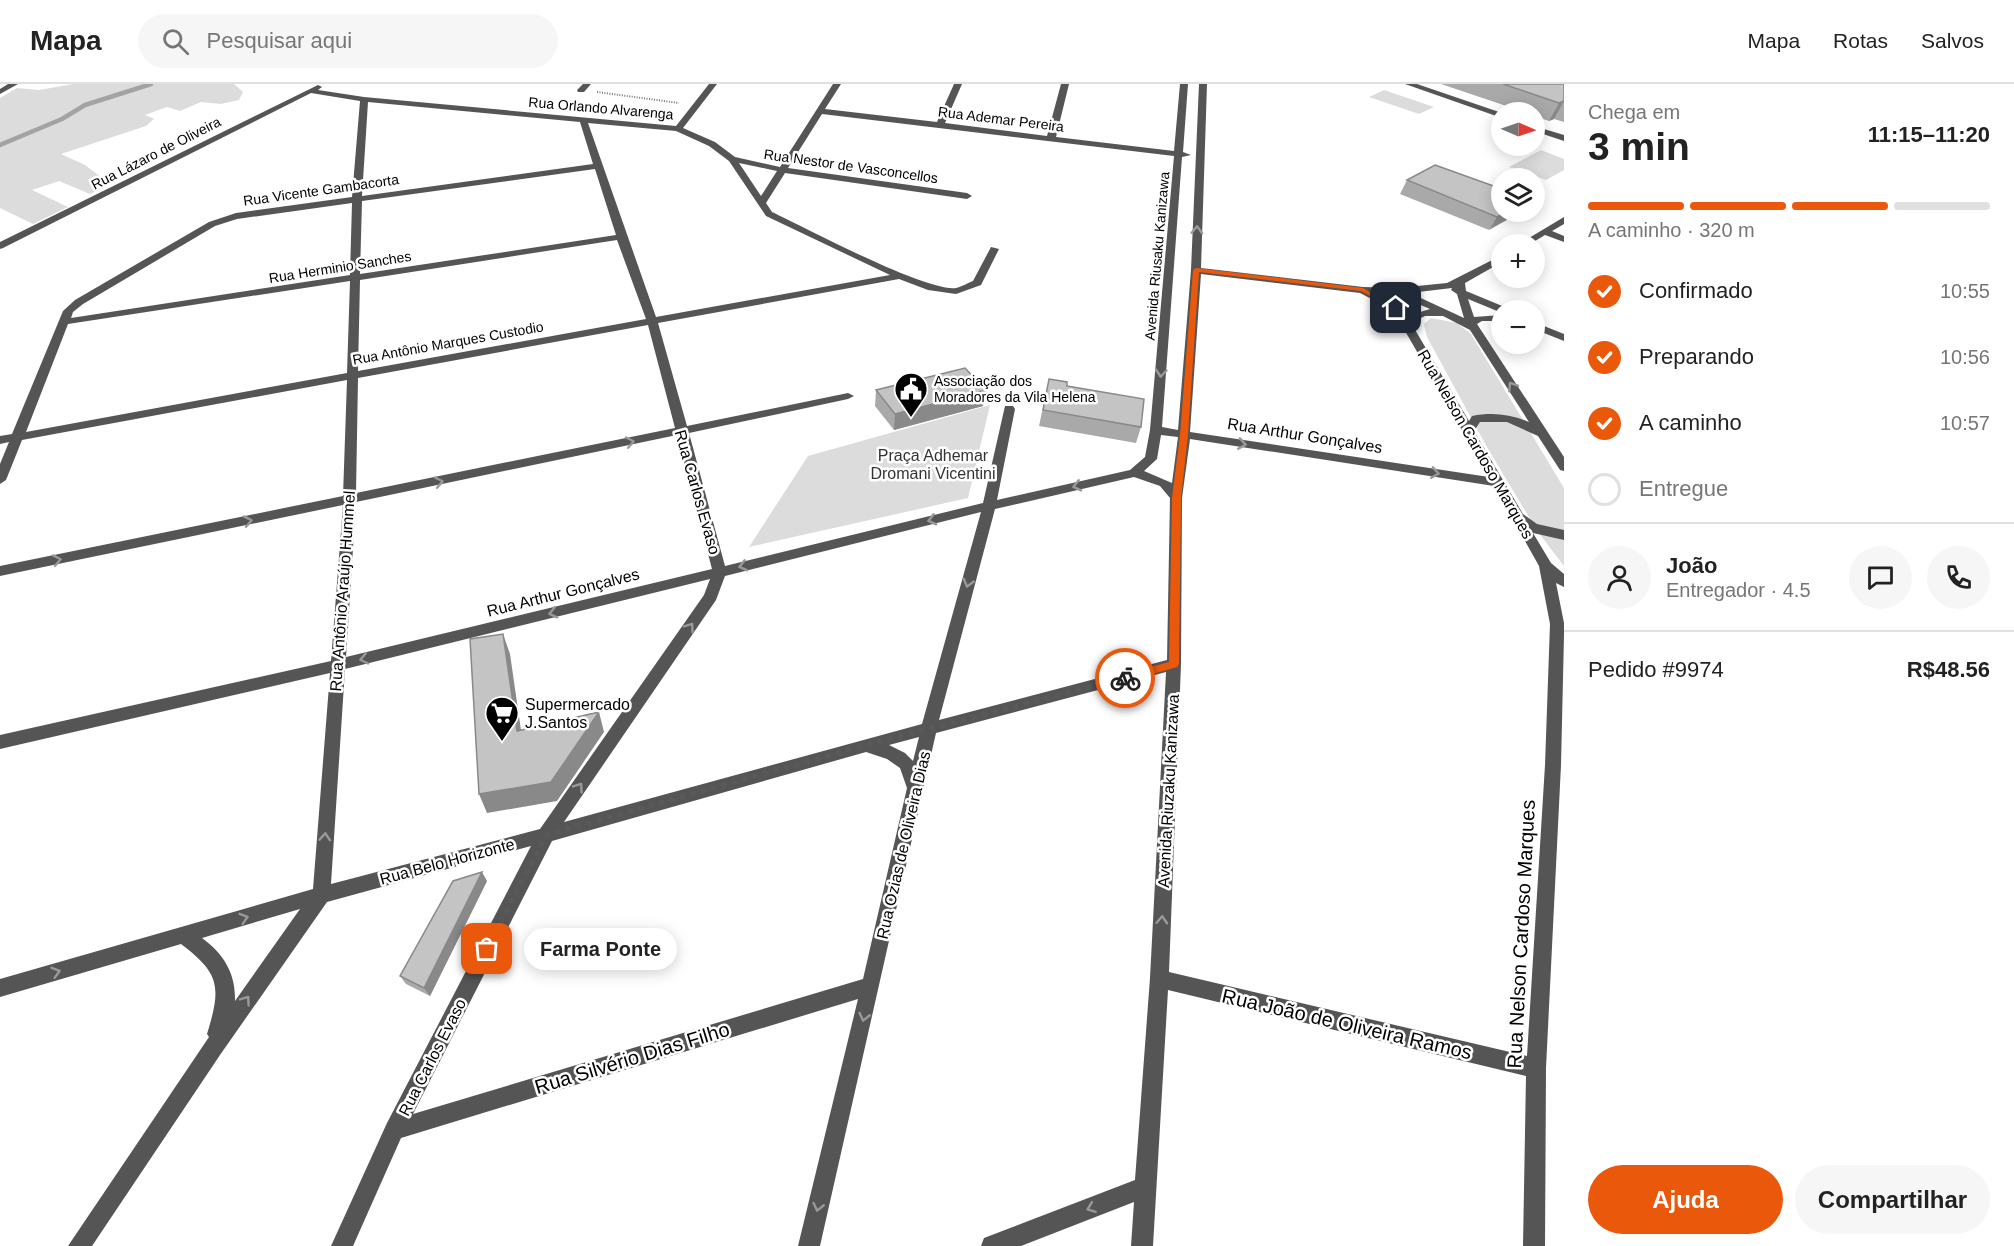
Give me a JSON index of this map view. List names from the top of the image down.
{
  "streets": {
    "street": [
      "Rua Orlando Alvarenga",
      "Rua Ademar Pereira",
      "Rua Lázaro de Oliveira",
      "Rua Nestor de Vasconcellos",
      "Rua Vicente Gambacorta",
      "Avenida Riusaku Kanizawa",
      "Rua Herminio Sanches",
      "Rua Antônio Marques Custodio",
      "Rua Arthur Gonçalves",
      "Rua Nelson Cardoso Marques",
      "Rua Carlos Evaso",
      "Rua Antônio Araújo Hummel",
      "Avenida Riuzaku Kanizawa",
      "Rua Ozias de Oliveira Dias",
      "Rua Belo Horizonte",
      "Rua João de Oliveira Ramos",
      "Rua Silvério Dias Filho"
    ]
  },
  "crossings": [
    ["Rua Orlando Alvarenga", "Rua Lázaro de Oliveira"],
    ["Rua Orlando Alvarenga", "Rua Nestor de Vasconcellos"],
    ["Rua Orlando Alvarenga", "Rua Antônio Marques Custodio"],
    ["Rua Orlando Alvarenga", "Rua Carlos Evaso"],
    ["Rua Orlando Alvarenga", "Rua Antônio Araújo Hummel"],
    ["Rua Ademar Pereira", "Avenida Riusaku Kanizawa"],
    ["Rua Vicente Gambacorta", "Rua Herminio Sanches"],
    ["Rua Vicente Gambacorta", "Rua Carlos Evaso"],
    ["Rua Vicente Gambacorta", "Rua Antônio Araújo Hummel"],
    ["Avenida Riusaku Kanizawa", "Rua Arthur Gonçalves"],
    ["Rua Herminio Sanches", "Rua Carlos Evaso"],
    ["Rua Herminio Sanches", "Rua Antônio Araújo Hummel"],
    ["Rua Antônio Marques Custodio", "Rua Carlos Evaso"],
    ["Rua Antônio Marques Custodio", "Rua Antônio Araújo Hummel"],
    ["Rua Arthur Gonçalves", "Rua Nelson Cardoso Marques"],
    ["Rua Arthur Gonçalves", "Rua Carlos Evaso"],
    ["Rua Arthur Gonçalves", "Rua Antônio Araújo Hummel"],
    ["Rua Arthur Gonçalves", "Avenida Riuzaku Kanizawa"],
    ["Rua Arthur Gonçalves", "Rua Ozias de Oliveira Dias"],
    ["Rua Nelson Cardoso Marques", "Rua João de Oliveira Ramos"],
    ["Rua Carlos Evaso", "Rua Belo Horizonte"],
    ["Rua Carlos Evaso", "Rua Silvério Dias Filho"],
    ["Rua Antônio Araújo Hummel", "Rua Belo Horizonte"],
    ["Avenida Riuzaku Kanizawa", "Rua Belo Horizonte"],
    ["Avenida Riuzaku Kanizawa", "Rua João de Oliveira Ramos"],
    ["Rua Ozias de Oliveira Dias", "Rua Belo Horizonte"],
    ["Rua Ozias de Oliveira Dias", "Rua Silvério Dias Filho"]
  ],
  "one_way": ["Avenida Riusaku Kanizawa", "Avenida Riuzaku Kanizawa", "Rua Ozias de Oliveira Dias"],
  "parks": ["Praça Adhemar Dromani Vicentini"],
  "places": {
    "public building": ["Associação dos Moradores da Vila Helena"],
    "supermarket": ["Supermercado J.Santos"],
    "other": ["Farma Ponte"]
  },
  "north": "right",
  "page": {
    "header": "Mapa",
    "search": "Pesquisar aqui",
    "nav": ["Mapa", "Rotas", "Salvos"],
    "heading": ["3 min", "Chega em", "11:15–11:20"],
    "panel": [
      "João",
      "Entregador · 4.5",
      "Pedido #9974",
      "R$48.56"
    ],
    "map_buttons": ["+", "−"],
    "bar": "A caminho · 320 m",
    "list": [
      ["Confirmado", "10:55"],
      ["Preparando", "10:56"],
      ["A caminho", "10:57"],
      "Entregue"
    ],
    "bubble": "Farma Ponte",
    "buttons": ["Ajuda", "Compartilhar"]
  }
}
